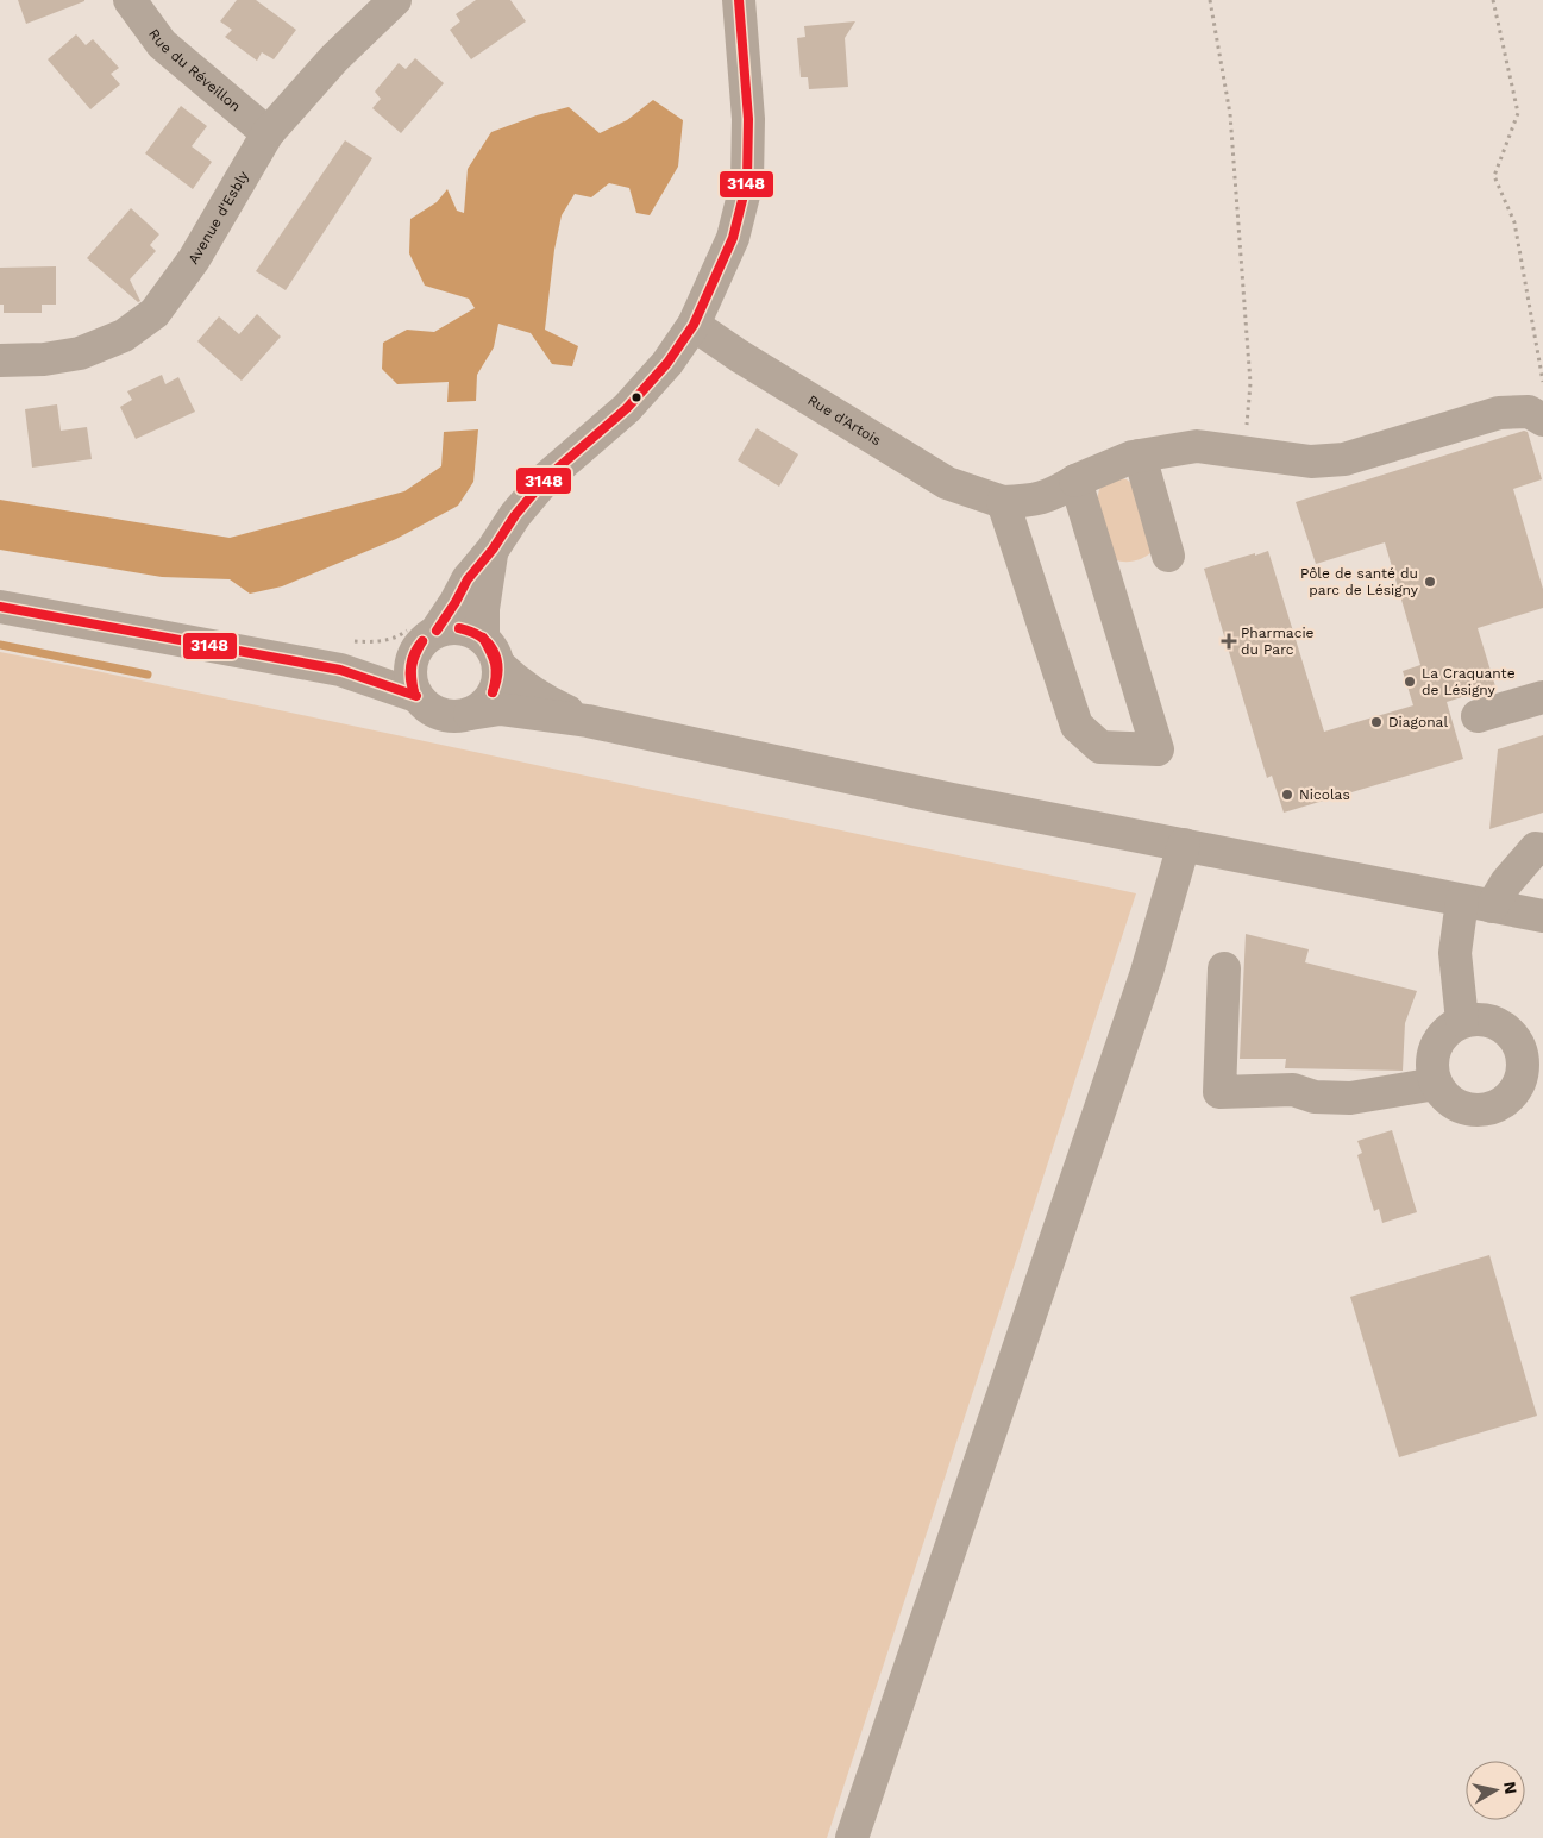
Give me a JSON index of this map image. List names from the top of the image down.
{
  "streets": {
    "street": ["Rue du Réveillon", "Avenue d'Esbly", "Rue d'Artois"]
  },
  "crossings": [
    ["Rue du Réveillon", "Avenue d'Esbly"]
  ],
  "places": {
    "other": [
      "Pôle de santé du parc de Lésigny",
      "La Craquante de Lésigny",
      "Diagonal",
      "Nicolas"
    ],
    "health": ["Pharmacie du Parc"]
  },
  "lines": ["transit line 3148"],
  "north": "right"
}
